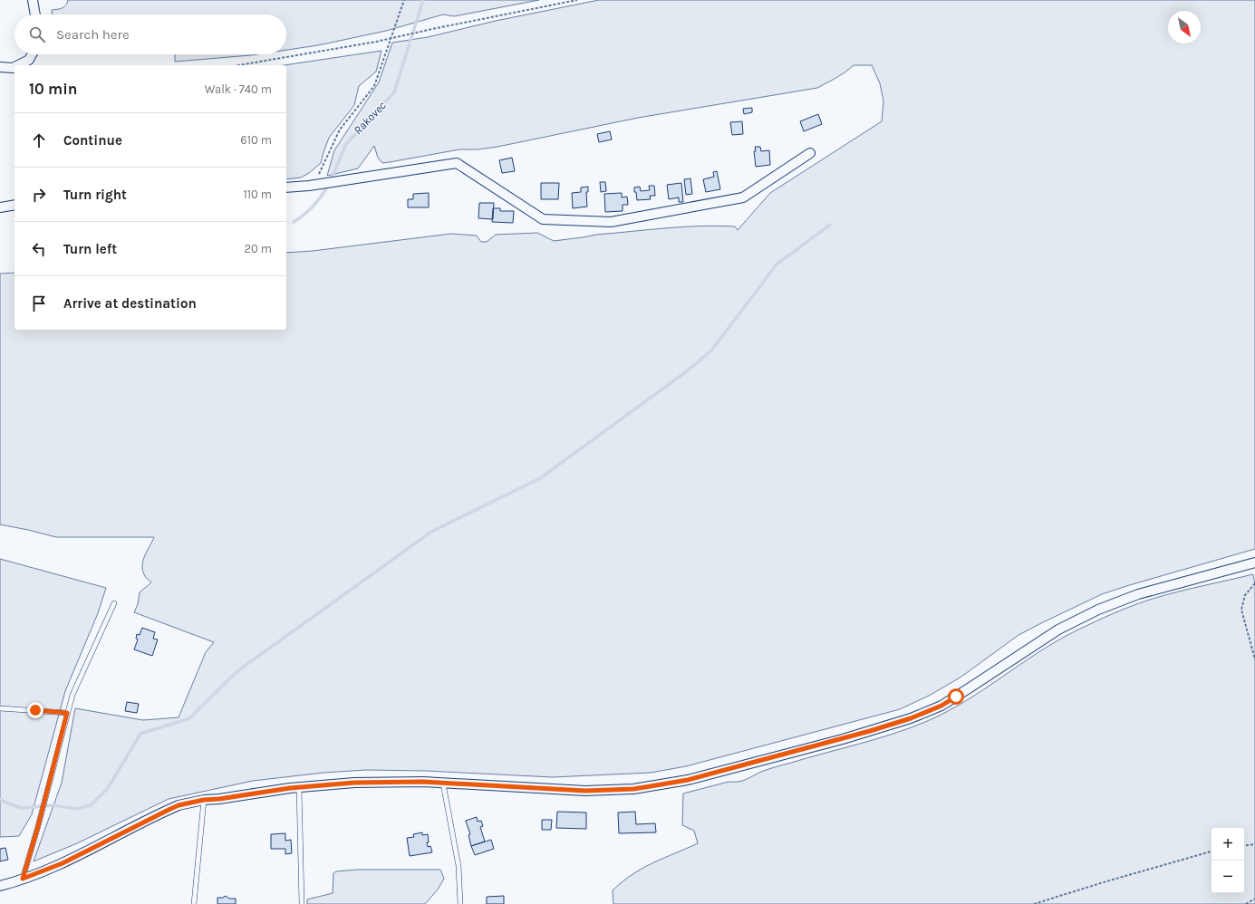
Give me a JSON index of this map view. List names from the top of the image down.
{
  "water": ["Rakovec"],
  "north": "bottom right",
  "page": {
    "search": "Search here",
    "heading": ["10 min", "Walk · 740 m"],
    "list": [
      ["Continue", "610 m"],
      ["Turn right", "110 m"],
      ["Turn left", "20 m"],
      "Arrive at destination"
    ],
    "map_buttons": ["+", "−"]
  }
}
